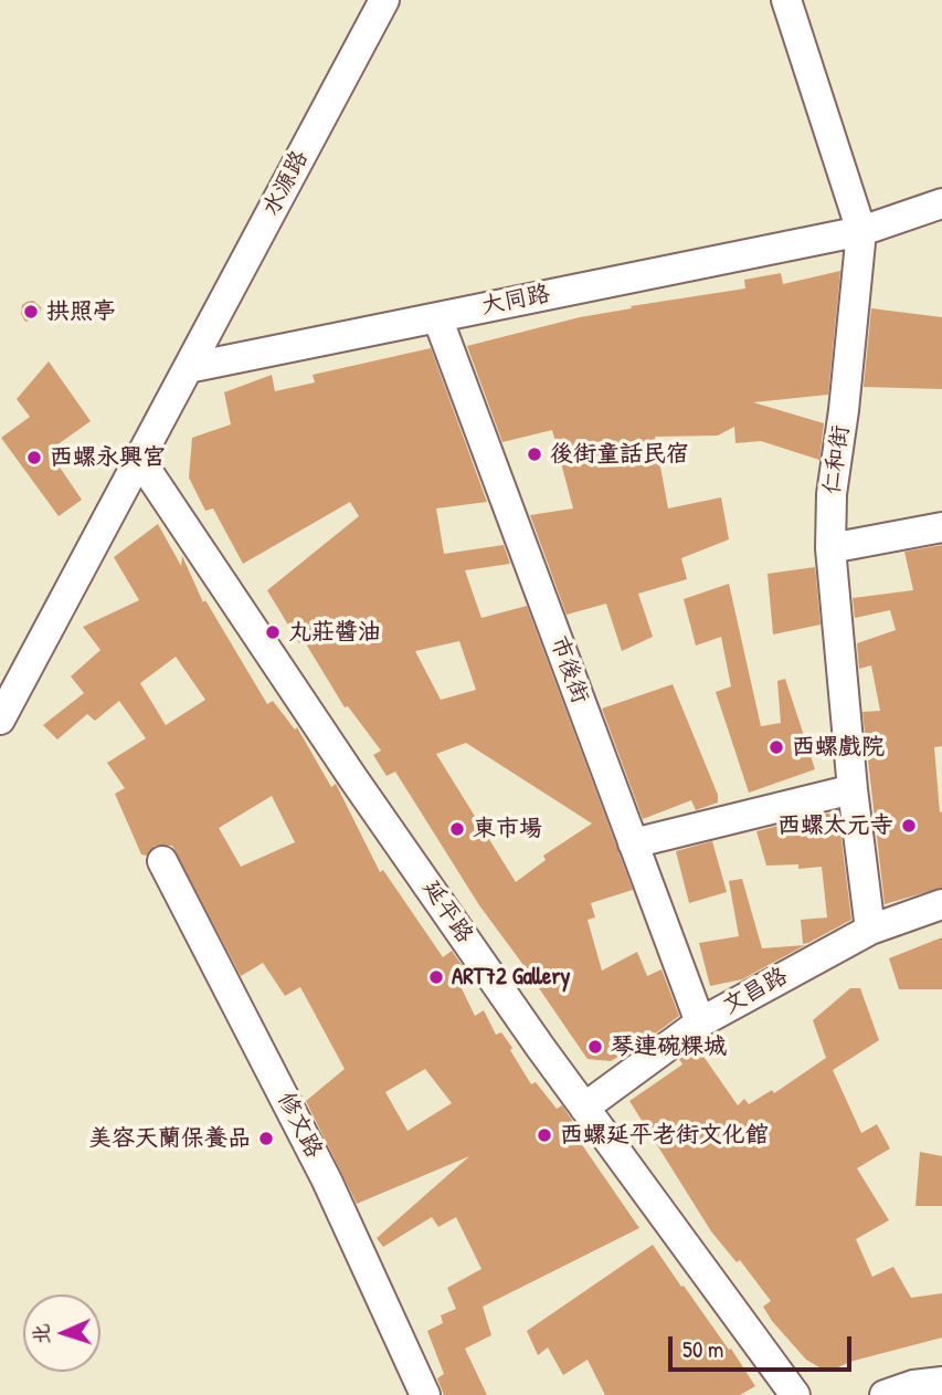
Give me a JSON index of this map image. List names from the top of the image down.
{
  "streets": {
    "street": [
      "水源路",
      "大同路",
      "仁和街",
      "市後街",
      "延平路",
      "文昌路",
      "修文路"
    ]
  },
  "crossings": [
    ["水源路", "大同路"],
    ["大同路", "仁和街"],
    ["大同路", "市後街"],
    ["仁和街", "文昌路"],
    ["市後街", "文昌路"],
    ["延平路", "文昌路"]
  ],
  "places": [
    "拱照亭",
    "後街童話民宿",
    "西螺永興宮",
    "丸莊醬油",
    "西螺戲院",
    "西螺太元寺",
    "東市場",
    "ART72 Gallery",
    "琴連碗粿城",
    "西螺延平老街文化館",
    "美容天蘭保養品"
  ],
  "scale_bar": "50 m",
  "north": "left"
}
